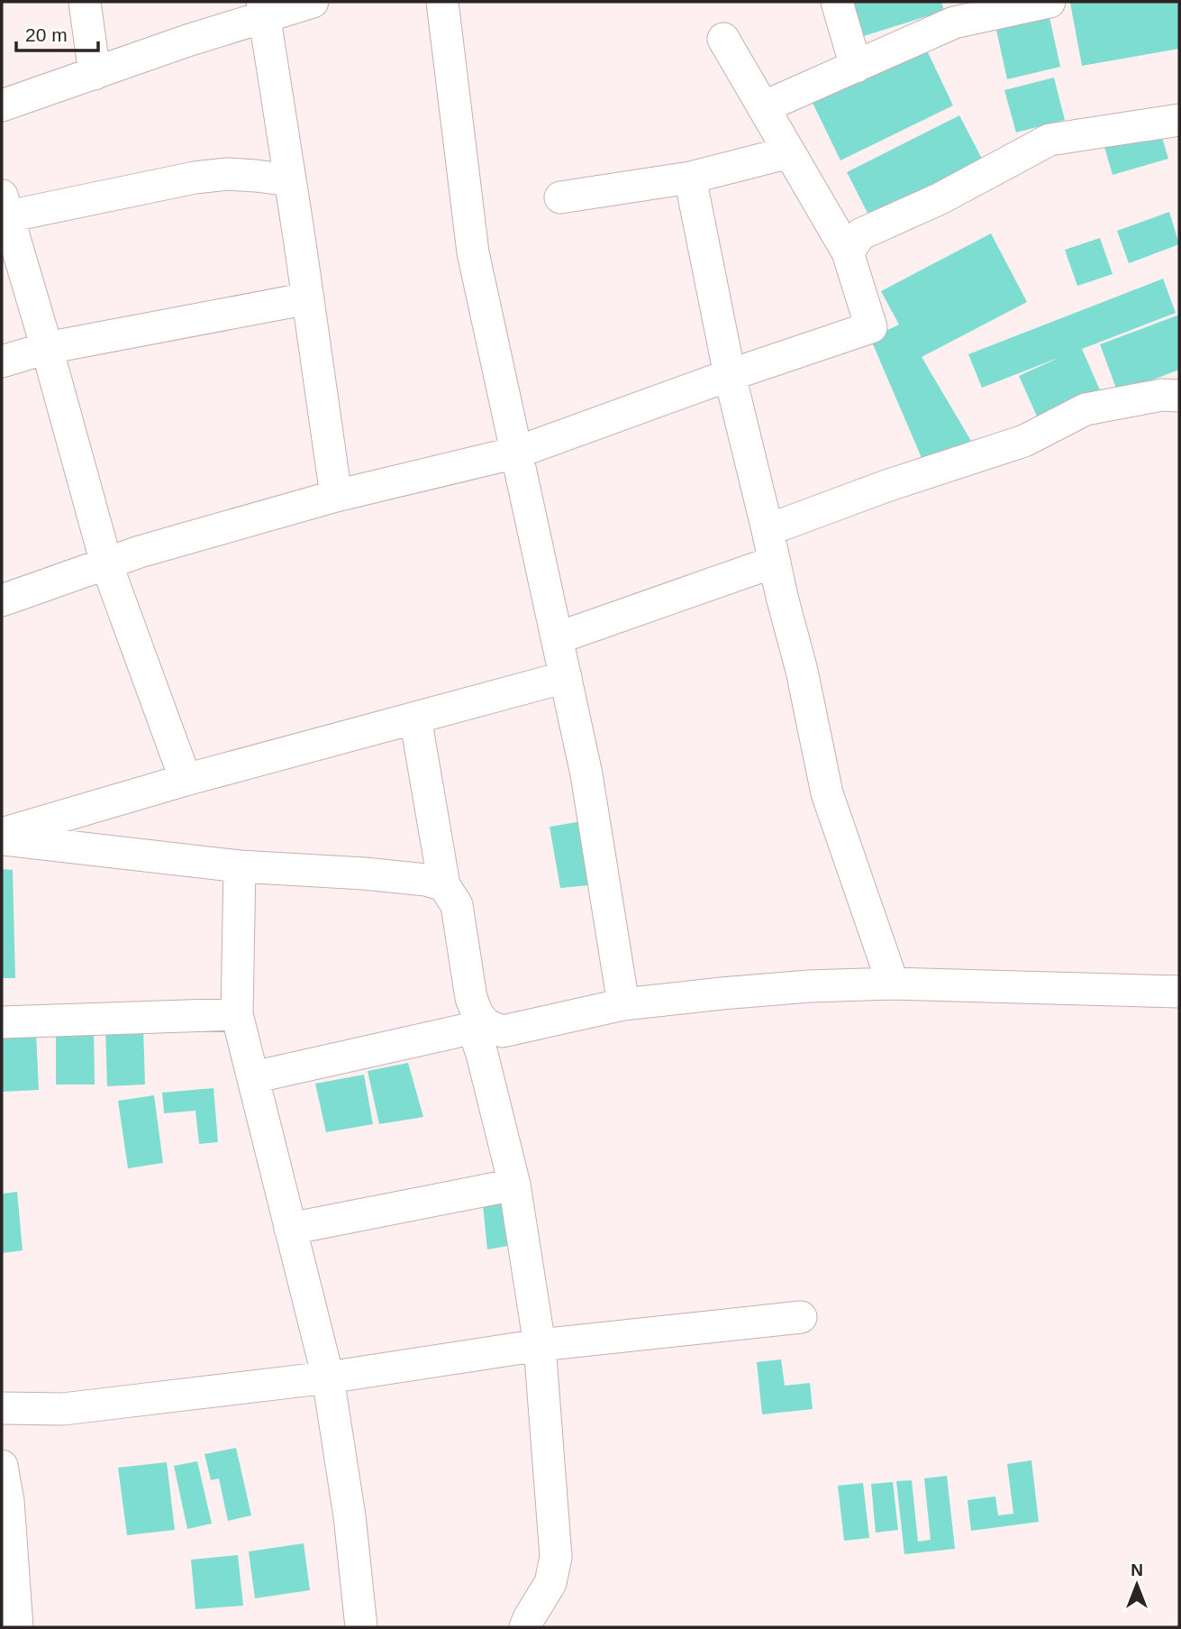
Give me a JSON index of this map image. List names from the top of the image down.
{
  "scale_bar": "20 m",
  "north": "top"
}
